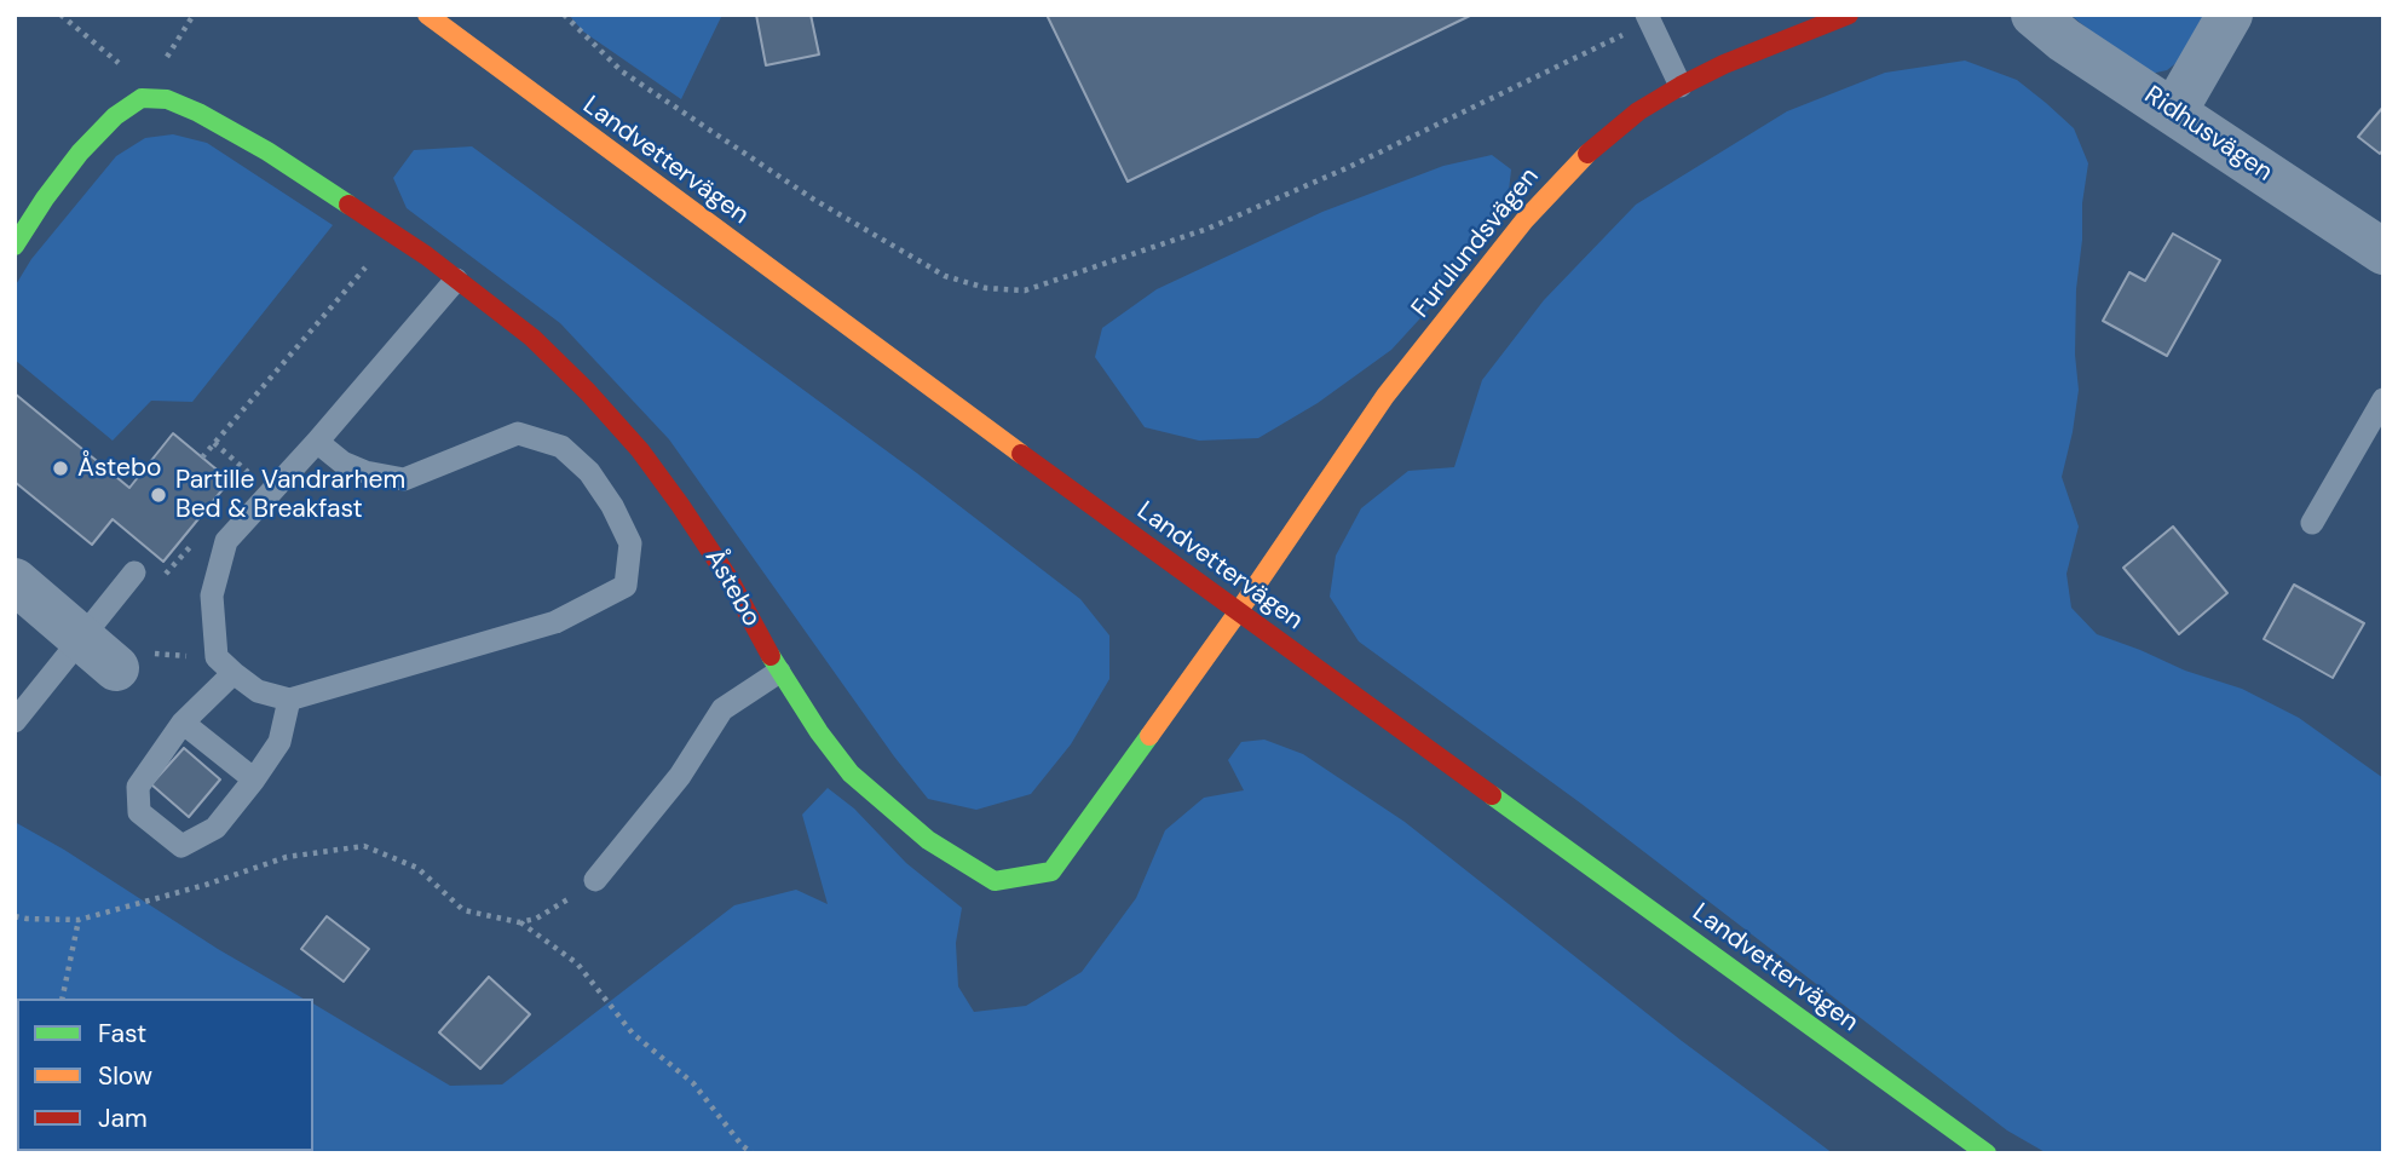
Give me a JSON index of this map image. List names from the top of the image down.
{
  "streets": {
    "street": [
      "Ridhusvägen",
      "Landvettervägen",
      "Furulundsvägen",
      "Åstebo"
    ]
  },
  "crossings": [
    ["Landvettervägen", "Furulundsvägen"],
    ["Landvettervägen", "Åstebo"],
    ["Furulundsvägen", "Åstebo"]
  ],
  "places": ["Åstebo", "Partille Vandrarhem Bed & Breakfast"],
  "legend": ["Fast", "Slow", "Jam"]
}
